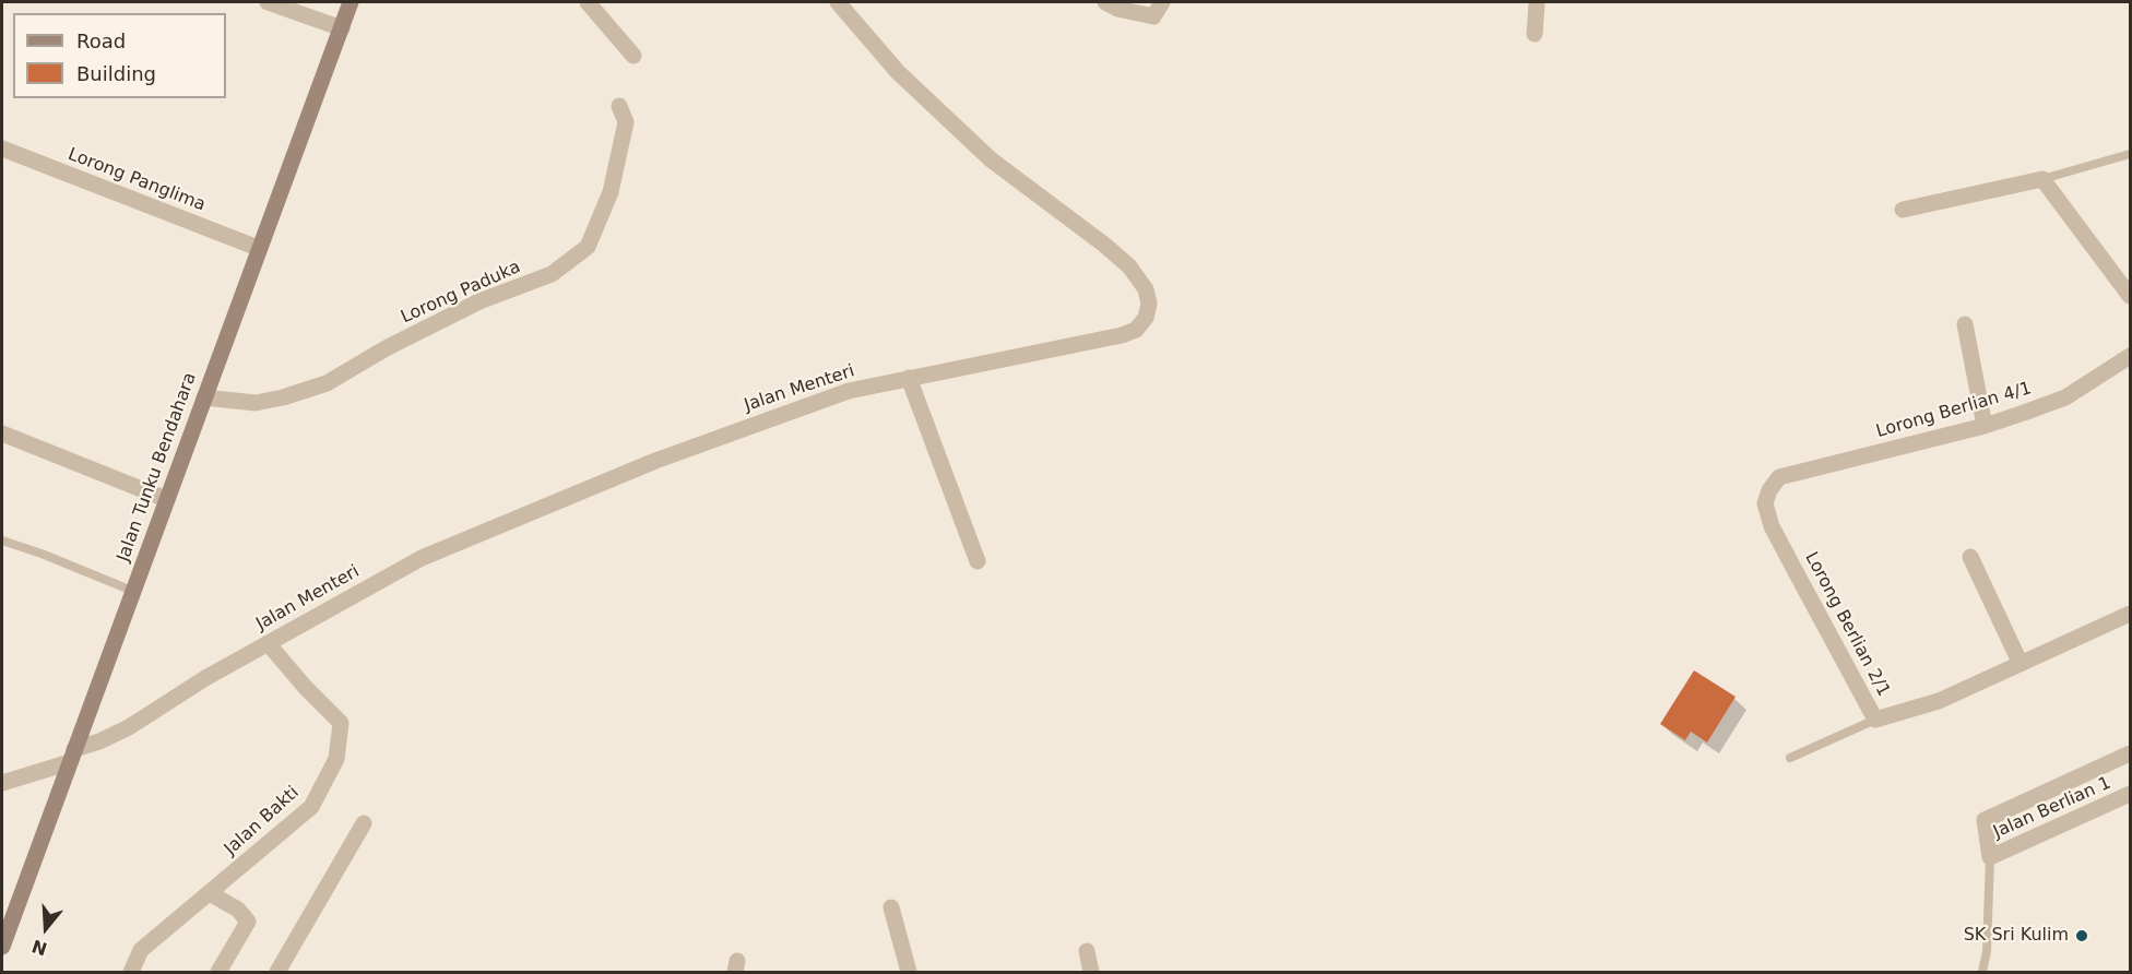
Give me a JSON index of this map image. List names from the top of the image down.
{
  "streets": {
    "street": [
      "Lorong Panglima",
      "Lorong Paduka",
      "Jalan Menteri",
      "Lorong Berlian 4/1",
      "Jalan Tunku Bendahara",
      "Lorong Berlian 2/1",
      "Jalan Berlian 1",
      "Jalan Bakti"
    ]
  },
  "crossings": [
    ["Lorong Panglima", "Jalan Tunku Bendahara"],
    ["Lorong Paduka", "Jalan Tunku Bendahara"],
    ["Jalan Menteri", "Jalan Tunku Bendahara"],
    ["Jalan Menteri", "Jalan Bakti"],
    ["Lorong Berlian 4/1", "Lorong Berlian 2/1"]
  ],
  "places": ["SK Sri Kulim"],
  "legend": ["Road", "Building"],
  "north": "bottom"
}
